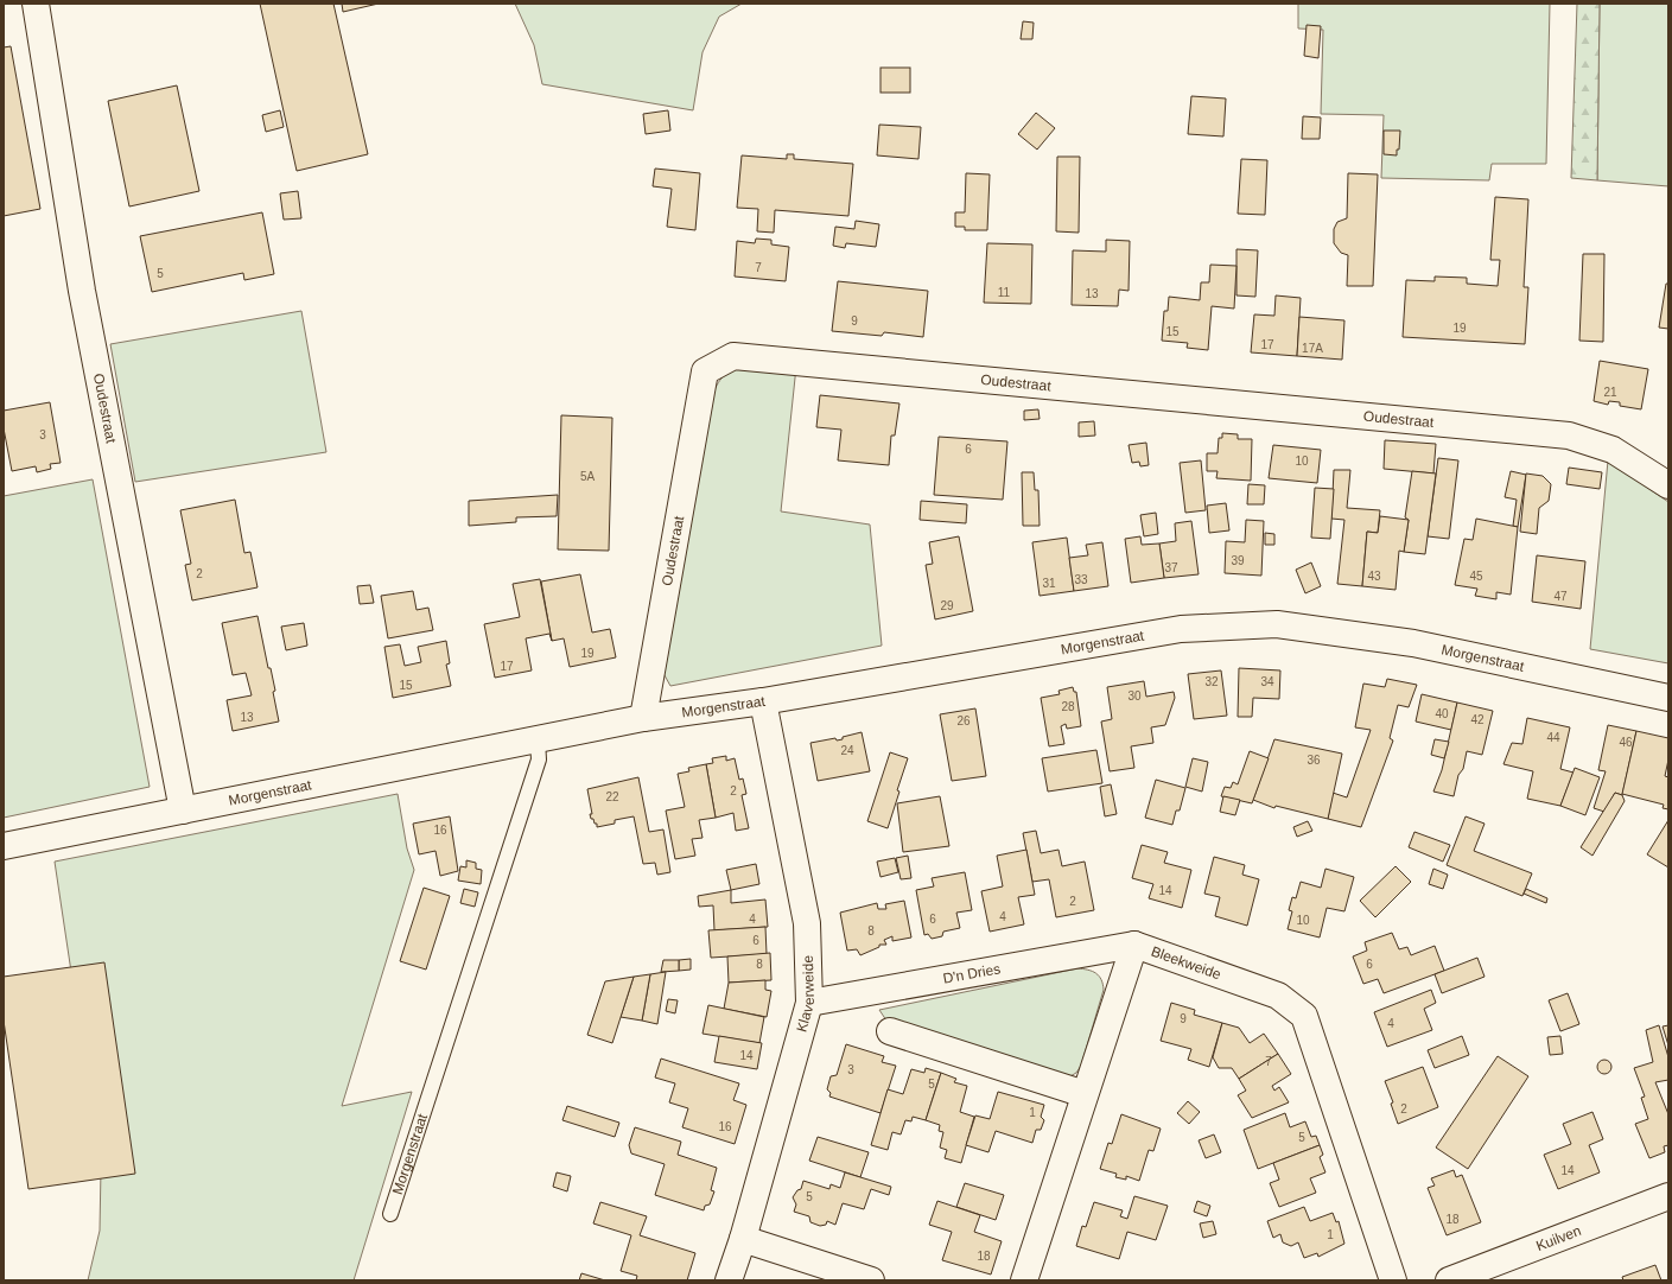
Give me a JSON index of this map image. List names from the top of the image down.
{
  "streets": {
    "street": [
      "Oudestraat",
      "Morgenstraat",
      "Bleekweide",
      "D'n Dries",
      "Klaverweide",
      "Kuilven"
    ]
  },
  "crossings": [
    ["Oudestraat", "Morgenstraat"],
    ["Morgenstraat", "Klaverweide"],
    ["Bleekweide", "D'n Dries"],
    ["D'n Dries", "Klaverweide"]
  ],
  "house_numbers": [
    "7",
    "5",
    "11",
    "13",
    "9",
    "19",
    "15",
    "17",
    "17A",
    "21",
    "3",
    "6",
    "10",
    "5A",
    "39",
    "37",
    "2",
    "43",
    "45",
    "33",
    "31",
    "47",
    "29",
    "19",
    "17",
    "32",
    "34",
    "15",
    "30",
    "28",
    "40",
    "13",
    "42",
    "26",
    "44",
    "46",
    "24",
    "36",
    "2",
    "22",
    "16",
    "14",
    "2",
    "4",
    "4",
    "6",
    "10",
    "8",
    "6",
    "8",
    "6",
    "9",
    "4",
    "14",
    "7",
    "3",
    "5",
    "2",
    "1",
    "16",
    "5",
    "14",
    "5",
    "18",
    "1",
    "18"
  ]
}
